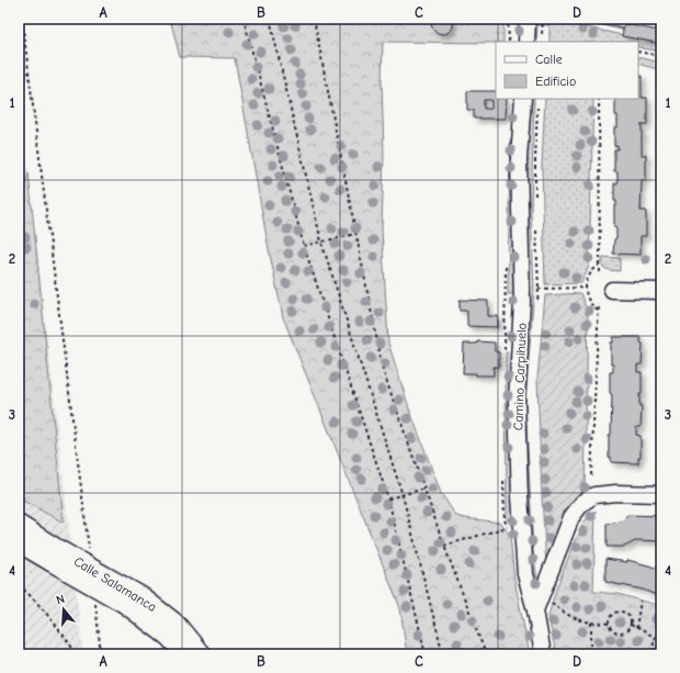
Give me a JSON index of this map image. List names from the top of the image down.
{
  "streets": {
    "main road": ["Calle Salamanca"],
    "street": ["Camino Carpihuelo"]
  },
  "legend": ["Calle", "Edificio"],
  "north": "top",
  "grid": {
    "columns": [
      "A",
      "B",
      "C",
      "D"
    ],
    "rows": [
      "1",
      "2",
      "3",
      "4"
    ]
  }
}
